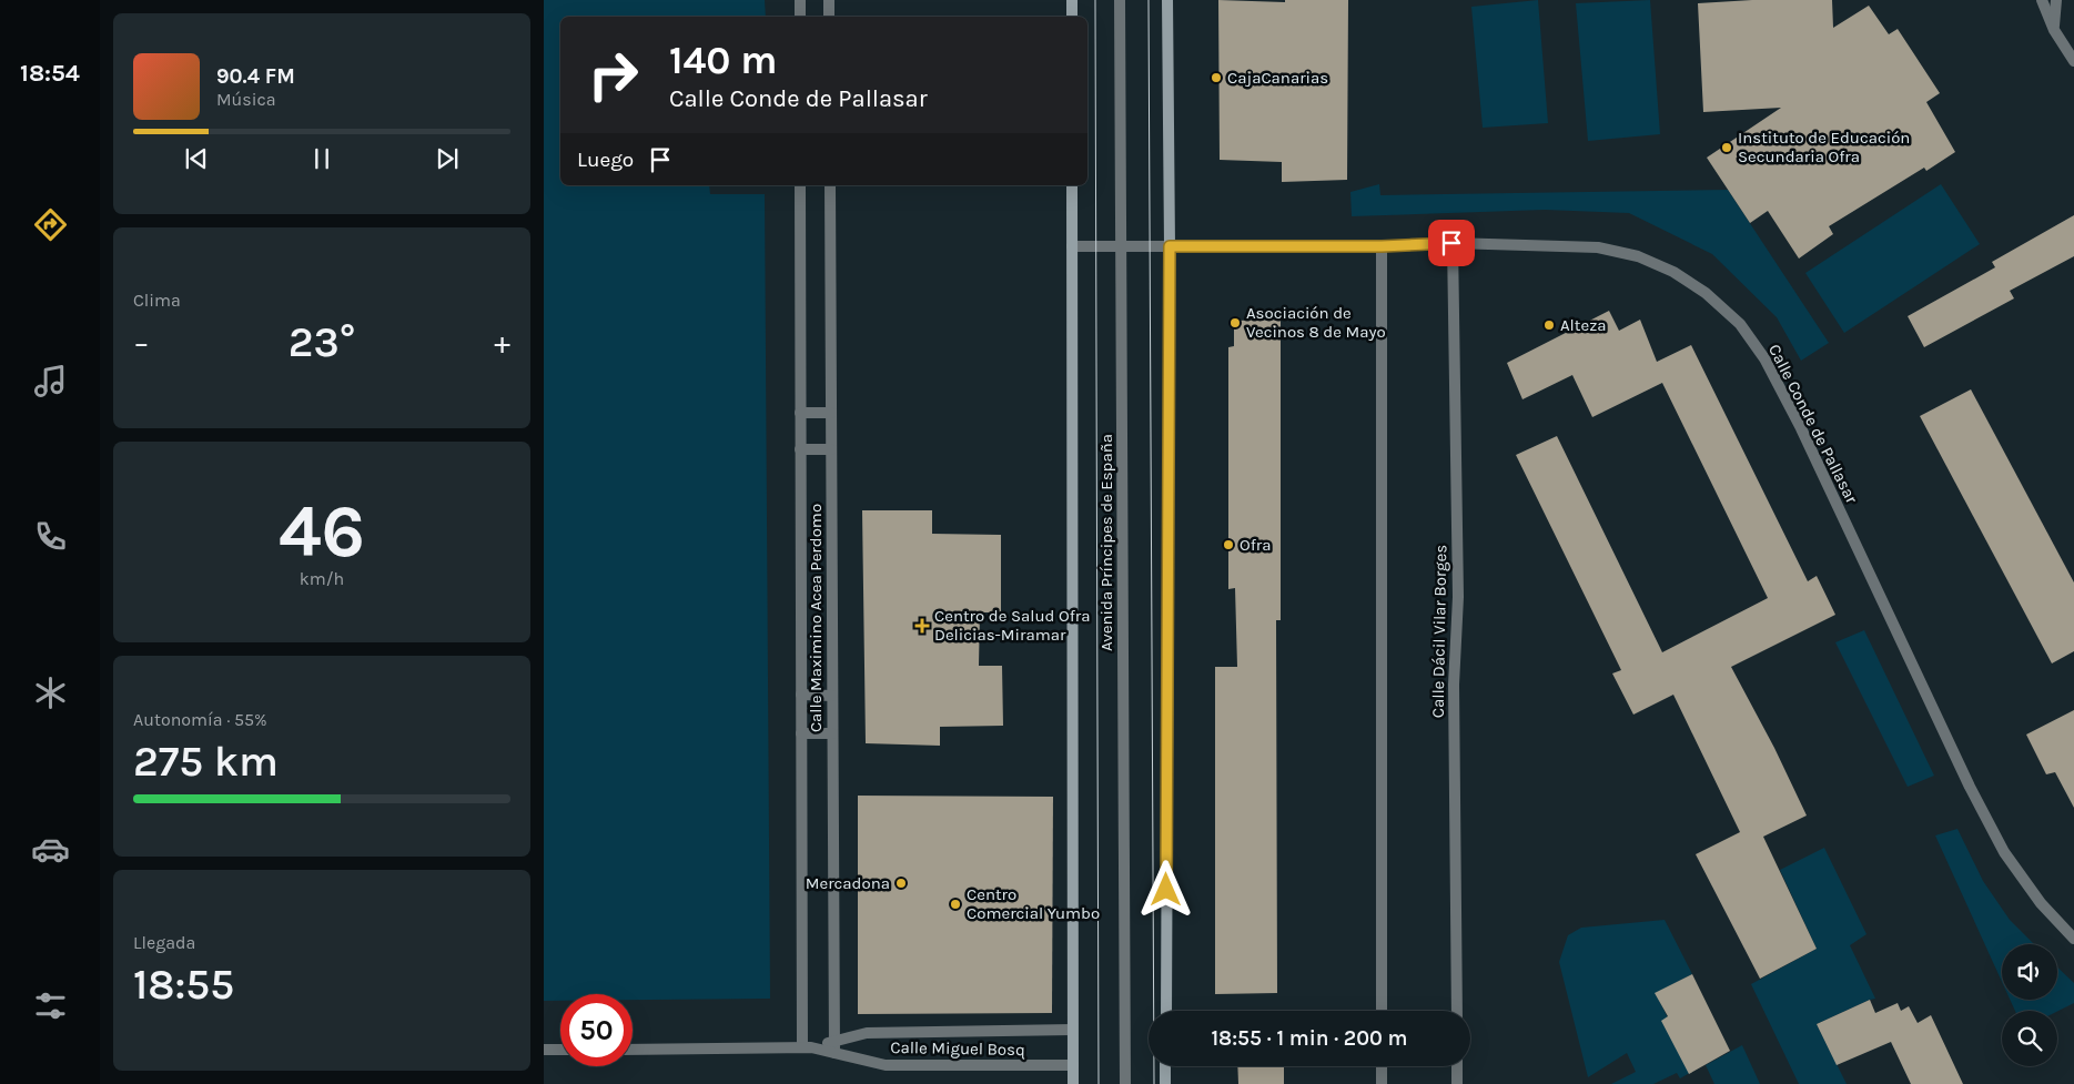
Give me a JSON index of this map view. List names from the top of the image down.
{
  "streets": {
    "main road": ["Avenida Príncipes de España"],
    "street": [
      "Calle Conde de Pallasar",
      "Calle Maximino Acea Perdomo",
      "Calle Dácil Vilar Borges",
      "Calle Miguel Bosq"
    ]
  },
  "crossings": [
    ["Calle Conde de Pallasar", "Avenida Príncipes de España"],
    ["Calle Conde de Pallasar", "Calle Dácil Vilar Borges"],
    ["Avenida Príncipes de España", "Calle Miguel Bosq"],
    ["Calle Maximino Acea Perdomo", "Calle Miguel Bosq"]
  ],
  "places": {
    "other": [
      "CajaCanarias",
      "Instituto de Educación Secundaria Ofra",
      "Asociación de Vecinos 8 de Mayo",
      "Alteza",
      "Ofra",
      "Mercadona",
      "Centro Comercial Yumbo"
    ],
    "health": ["Centro de Salud Ofra Delicias-Miramar"]
  },
  "page": {
    "tabs": "18:54",
    "turn": ["140 m", "Calle Conde de Pallasar"],
    "song": ["90.4 FM", "Música"],
    "then": "Luego",
    "tile": [
      "Clima",
      ["46", "km/h"],
      ["Autonomía · 55%", "275 km"],
      ["Llegada", "18:55"]
    ],
    "heat": ["−", "23°", "+"],
    "limit": "50",
    "trip": "18:55 · 1 min · 200 m"
  }
}
